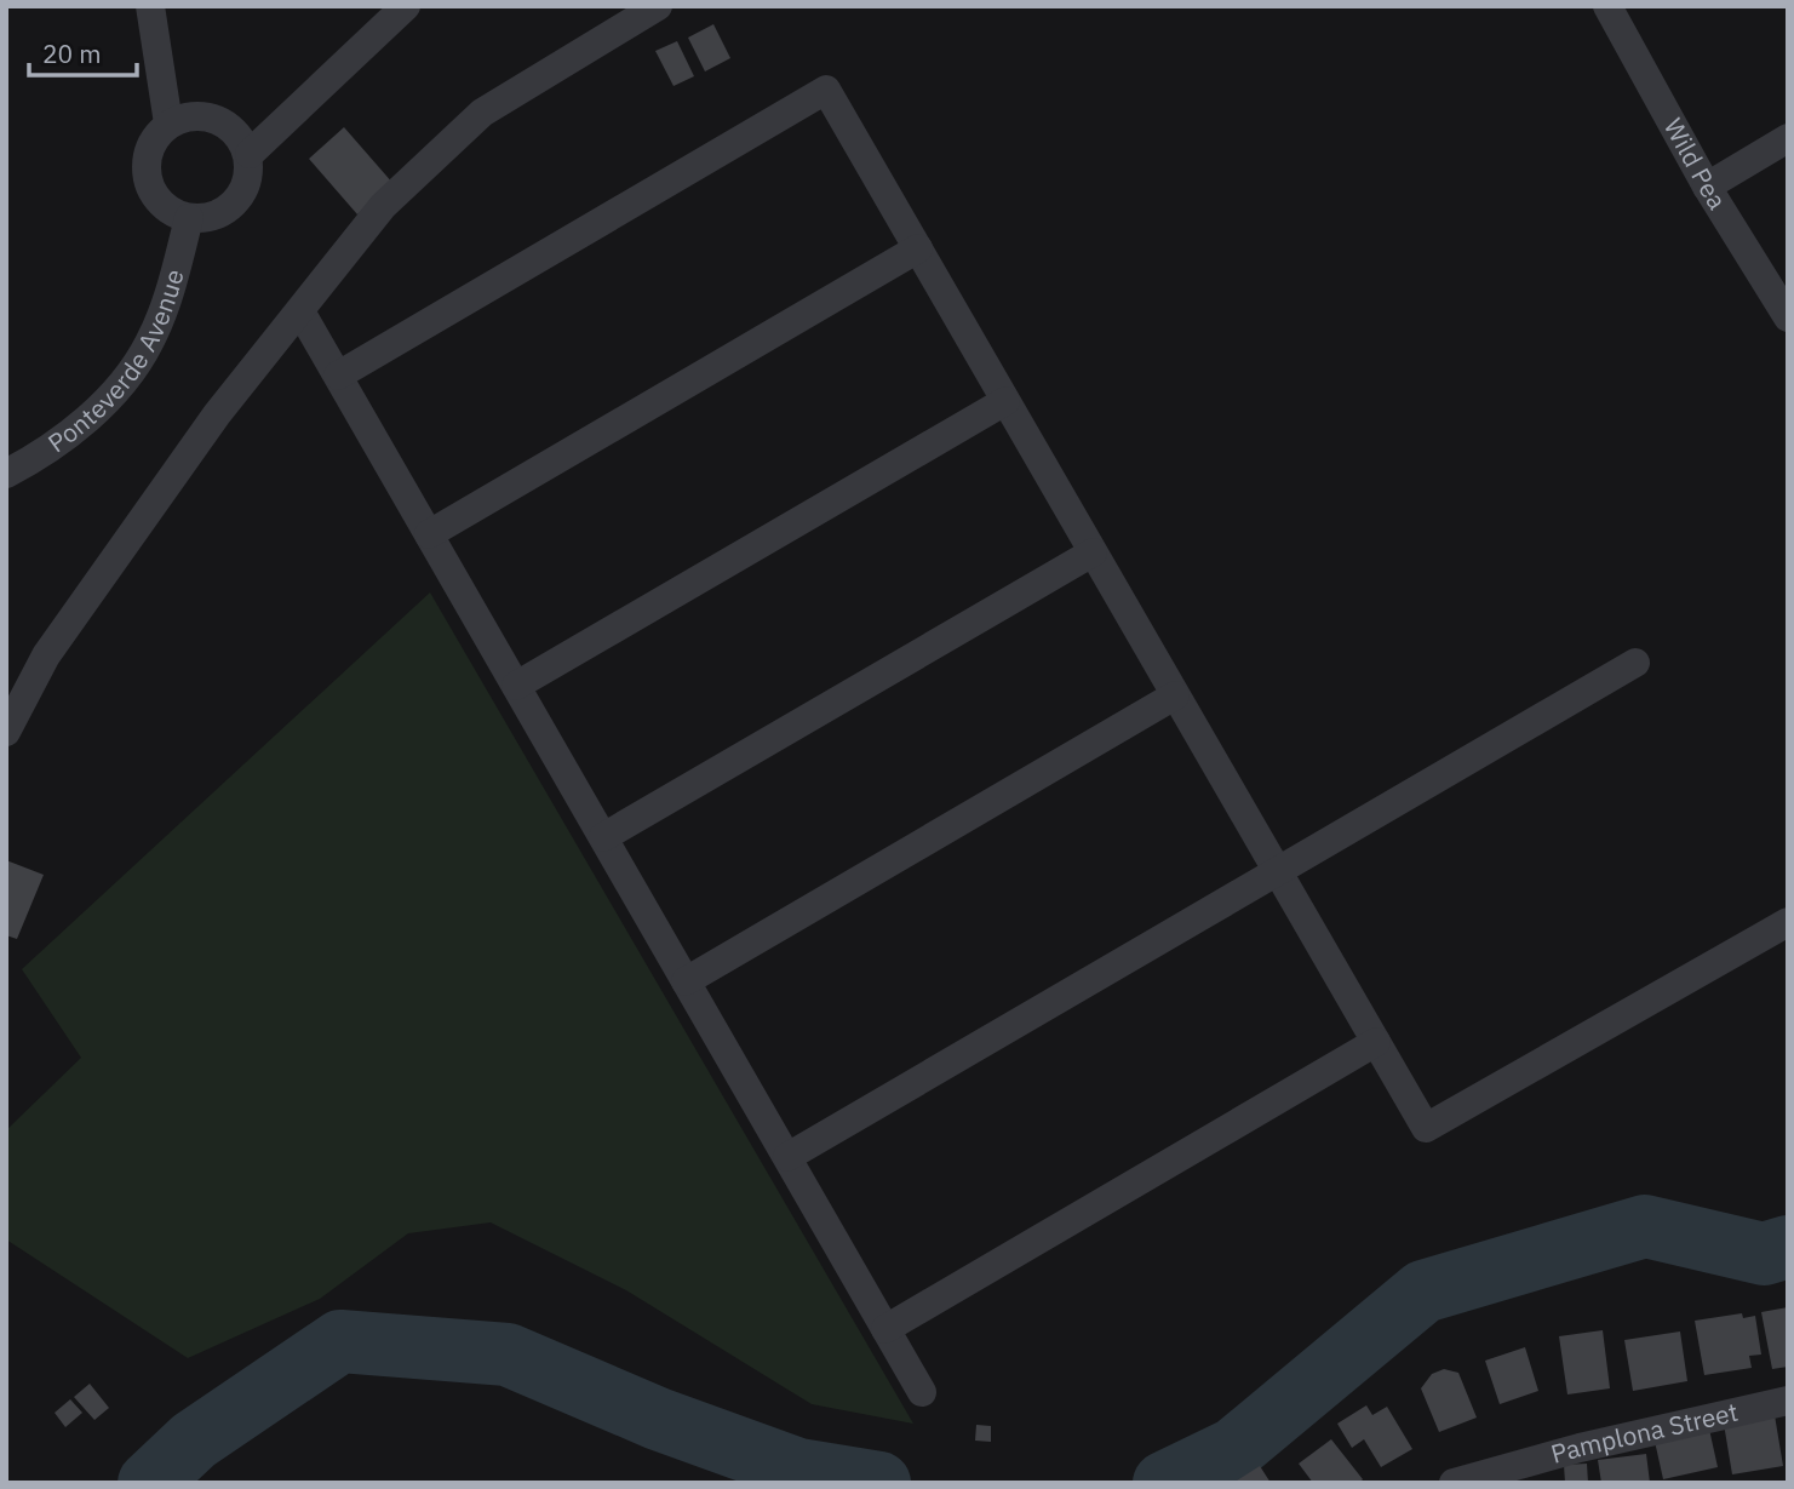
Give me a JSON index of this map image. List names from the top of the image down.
{
  "streets": {
    "street": ["Wild Pea", "Ponteverde Avenue", "Pamplona Street"]
  },
  "scale_bar": "20 m"
}
